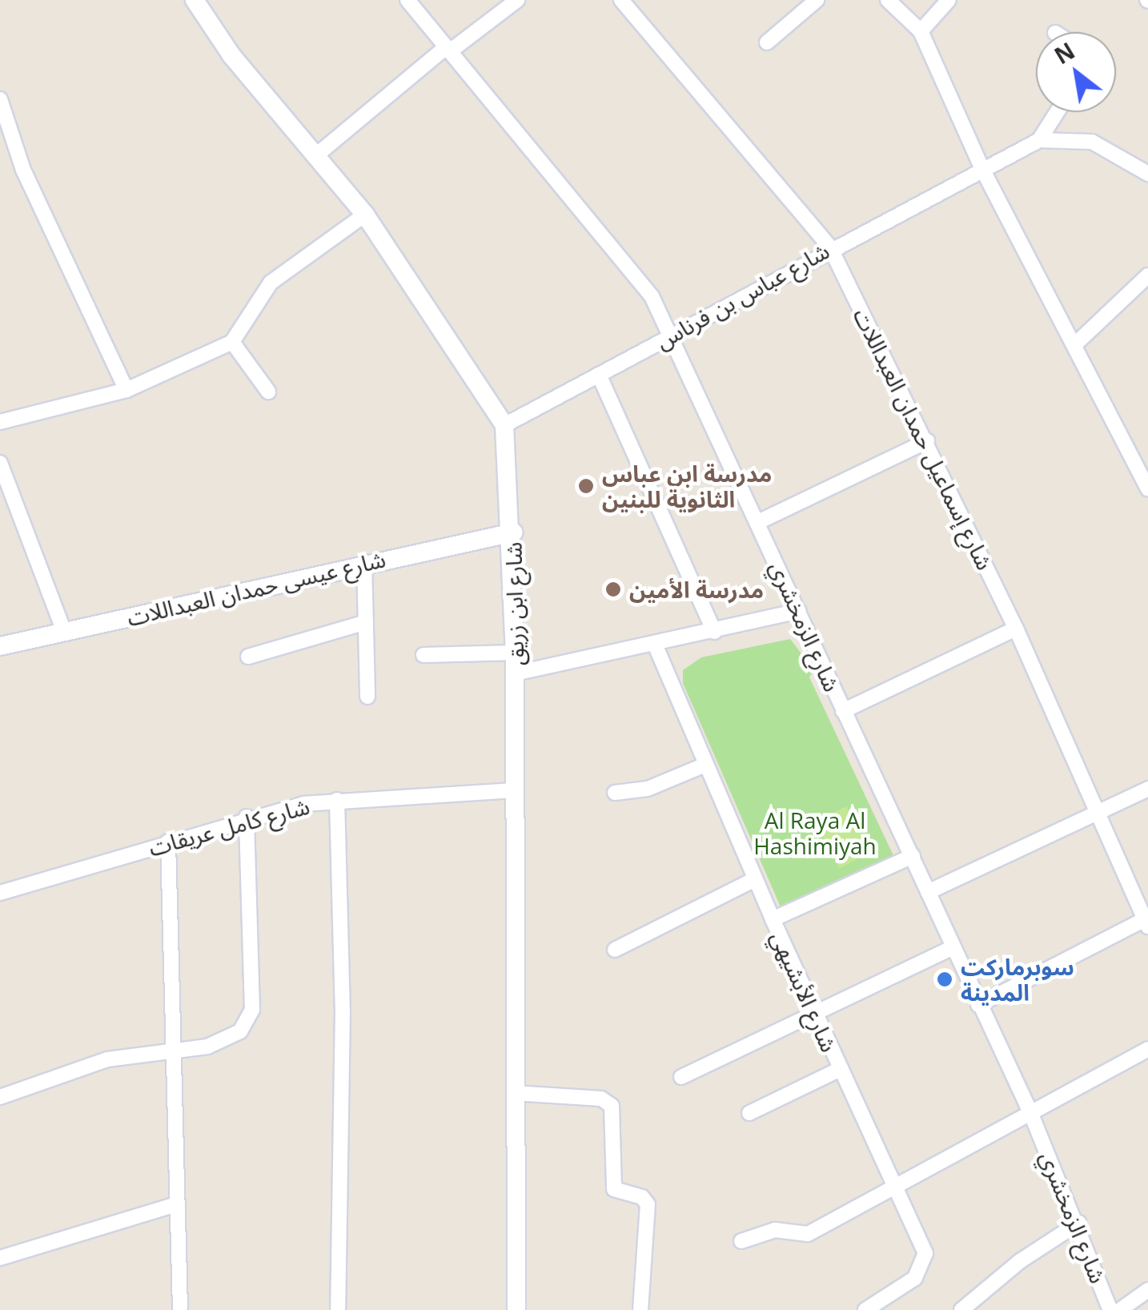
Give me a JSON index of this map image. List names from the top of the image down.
{
  "streets": {
    "street": [
      "شارع عباس بن فرناس",
      "شارع إسماعيل حمدان العبداللات",
      "شارع عيسى حمدان العبداللات",
      "شارع ابن زريق",
      "شارع الزمخشري",
      "شارع كامل عريقات",
      "شارع الأبشيهي"
    ]
  },
  "crossings": [
    ["شارع عباس بن فرناس", "شارع إسماعيل حمدان العبداللات"],
    ["شارع عباس بن فرناس", "شارع ابن زريق"],
    ["شارع عباس بن فرناس", "شارع الزمخشري"],
    ["شارع عيسى حمدان العبداللات", "شارع ابن زريق"],
    ["شارع ابن زريق", "شارع كامل عريقات"]
  ],
  "parks": ["Al Raya Al Hashimiyah"],
  "places": ["مدرسة ابن عباس الثانوية للبنين", "مدرسة الأمين", "سوبرماركت المدينة"],
  "north": "top left"
}
